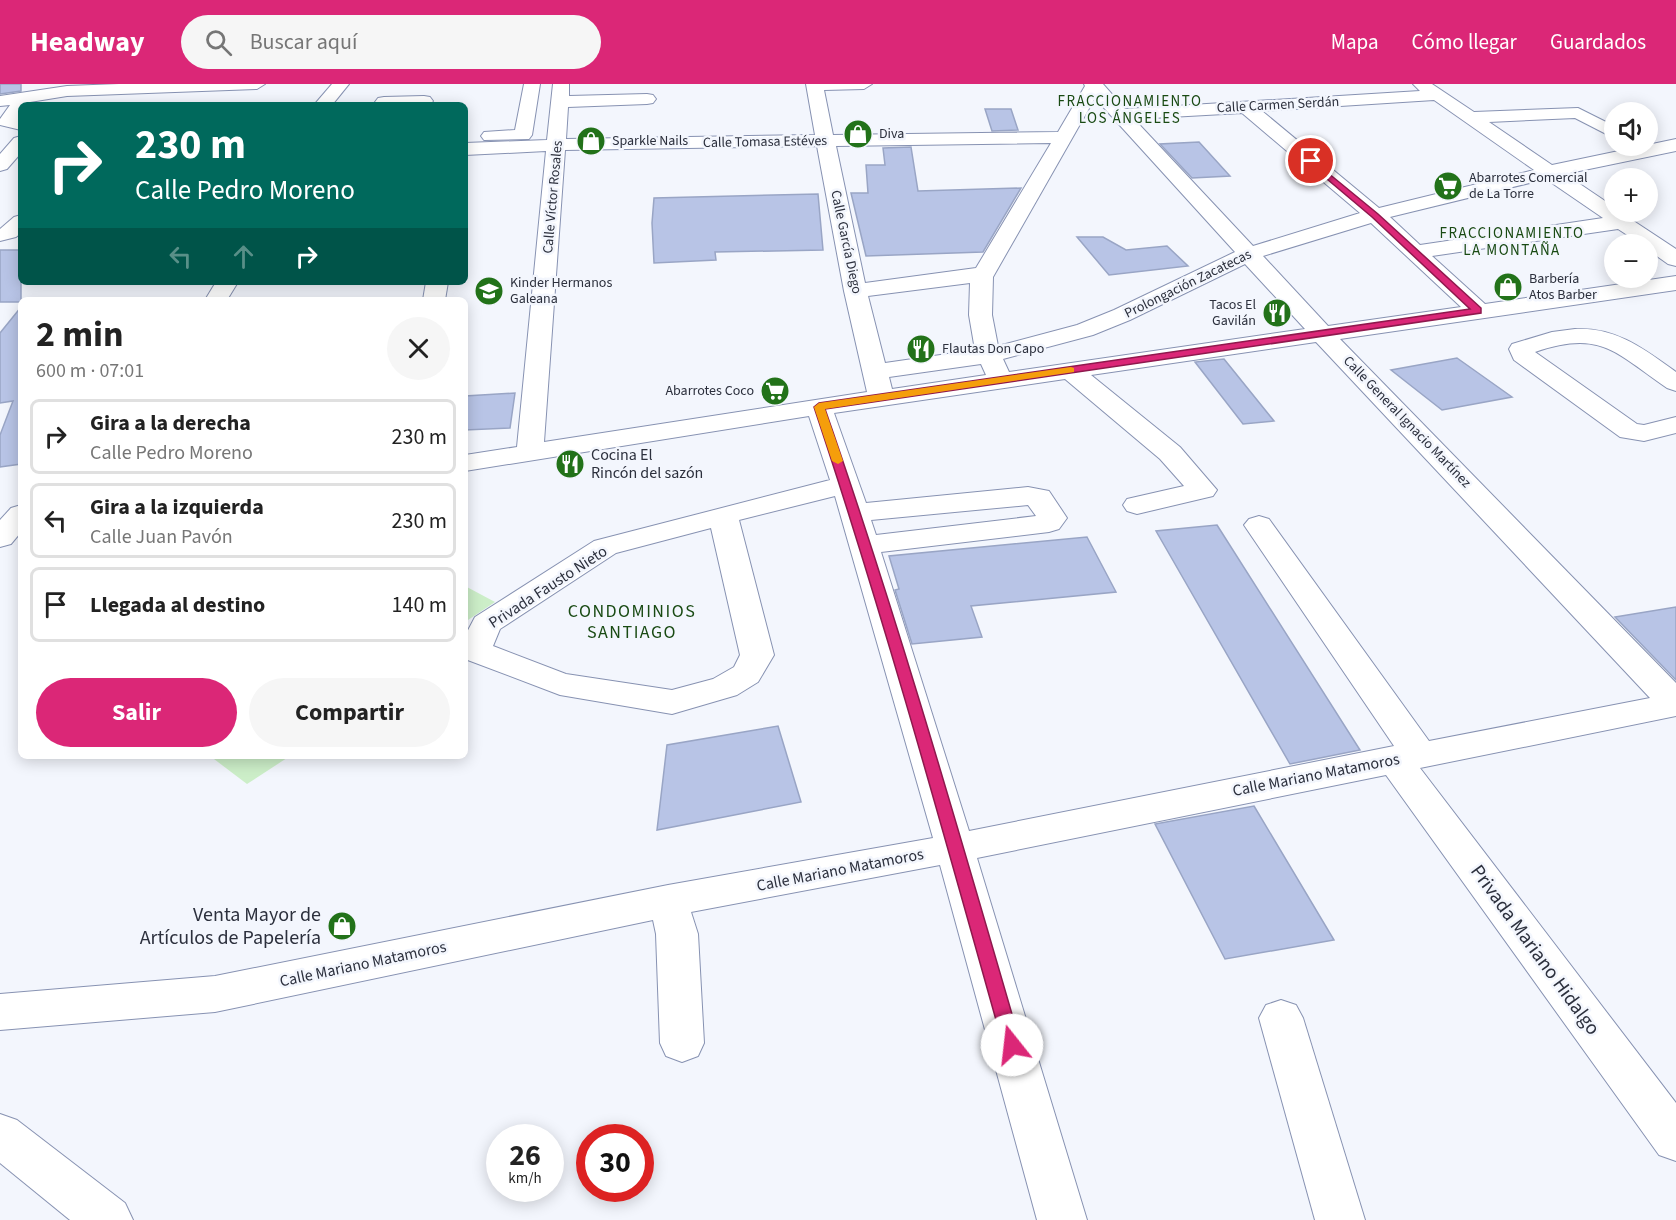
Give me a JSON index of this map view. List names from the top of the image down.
{
  "streets": {
    "street": [
      "Calle Carmen Serdán",
      "Calle Tomasa Estéves",
      "Calle Víctor Rosales",
      "Calle García Diego",
      "Prolongación Zacatecas",
      "Calle General Ignacio Martínez",
      "Privada Fausto Nieto",
      "Calle Mariano Matamoros",
      "Privada Mariano Hidalgo"
    ]
  },
  "crossings": [
    ["Calle Carmen Serdán", "Calle General Ignacio Martínez"],
    ["Calle Tomasa Estéves", "Calle Víctor Rosales"],
    ["Calle Tomasa Estéves", "Calle García Diego"],
    ["Calle García Diego", "Prolongación Zacatecas"],
    ["Prolongación Zacatecas", "Calle General Ignacio Martínez"],
    ["Calle General Ignacio Martínez", "Calle Mariano Matamoros"],
    ["Calle Mariano Matamoros", "Privada Mariano Hidalgo"]
  ],
  "districts": ["FRACCIONAMIENTO LOS ÁNGELES", "FRACCIONAMIENTO LA MONTAÑA", "CONDOMINIOS SANTIAGO"],
  "places": {
    "shop": [
      "Diva",
      "Sparkle Nails",
      "Barbería Atos Barber",
      "Venta Mayor de Artículos de Papelería"
    ],
    "supermarket": ["Abarrotes Comercial de La Torre", "Abarrotes Coco"],
    "school or university": ["Kinder Hermanos Galeana"],
    "restaurant": ["Tacos El Gavilán", "Flautas Don Capo", "Cocina El Rincón del sazón"]
  },
  "page": {
    "header": "Headway",
    "search": "Buscar aquí",
    "nav": ["Mapa", "Cómo llegar", "Guardados"],
    "map_buttons": ["+", "−"],
    "turn": ["230 m", "Calle Pedro Moreno"],
    "heading": ["2 min", "600 m · 07:01"],
    "list": [
      {
        "name": "Gira a la derecha",
        "note": "Calle Pedro Moreno",
        "value": "230 m"
      },
      {
        "name": "Gira a la izquierda",
        "note": "Calle Juan Pavón",
        "value": "230 m"
      },
      {
        "name": "Llegada al destino",
        "value": "140 m"
      }
    ],
    "buttons": ["Salir", "Compartir"],
    "speed": "26 km/h",
    "limit": "30"
  }
}
